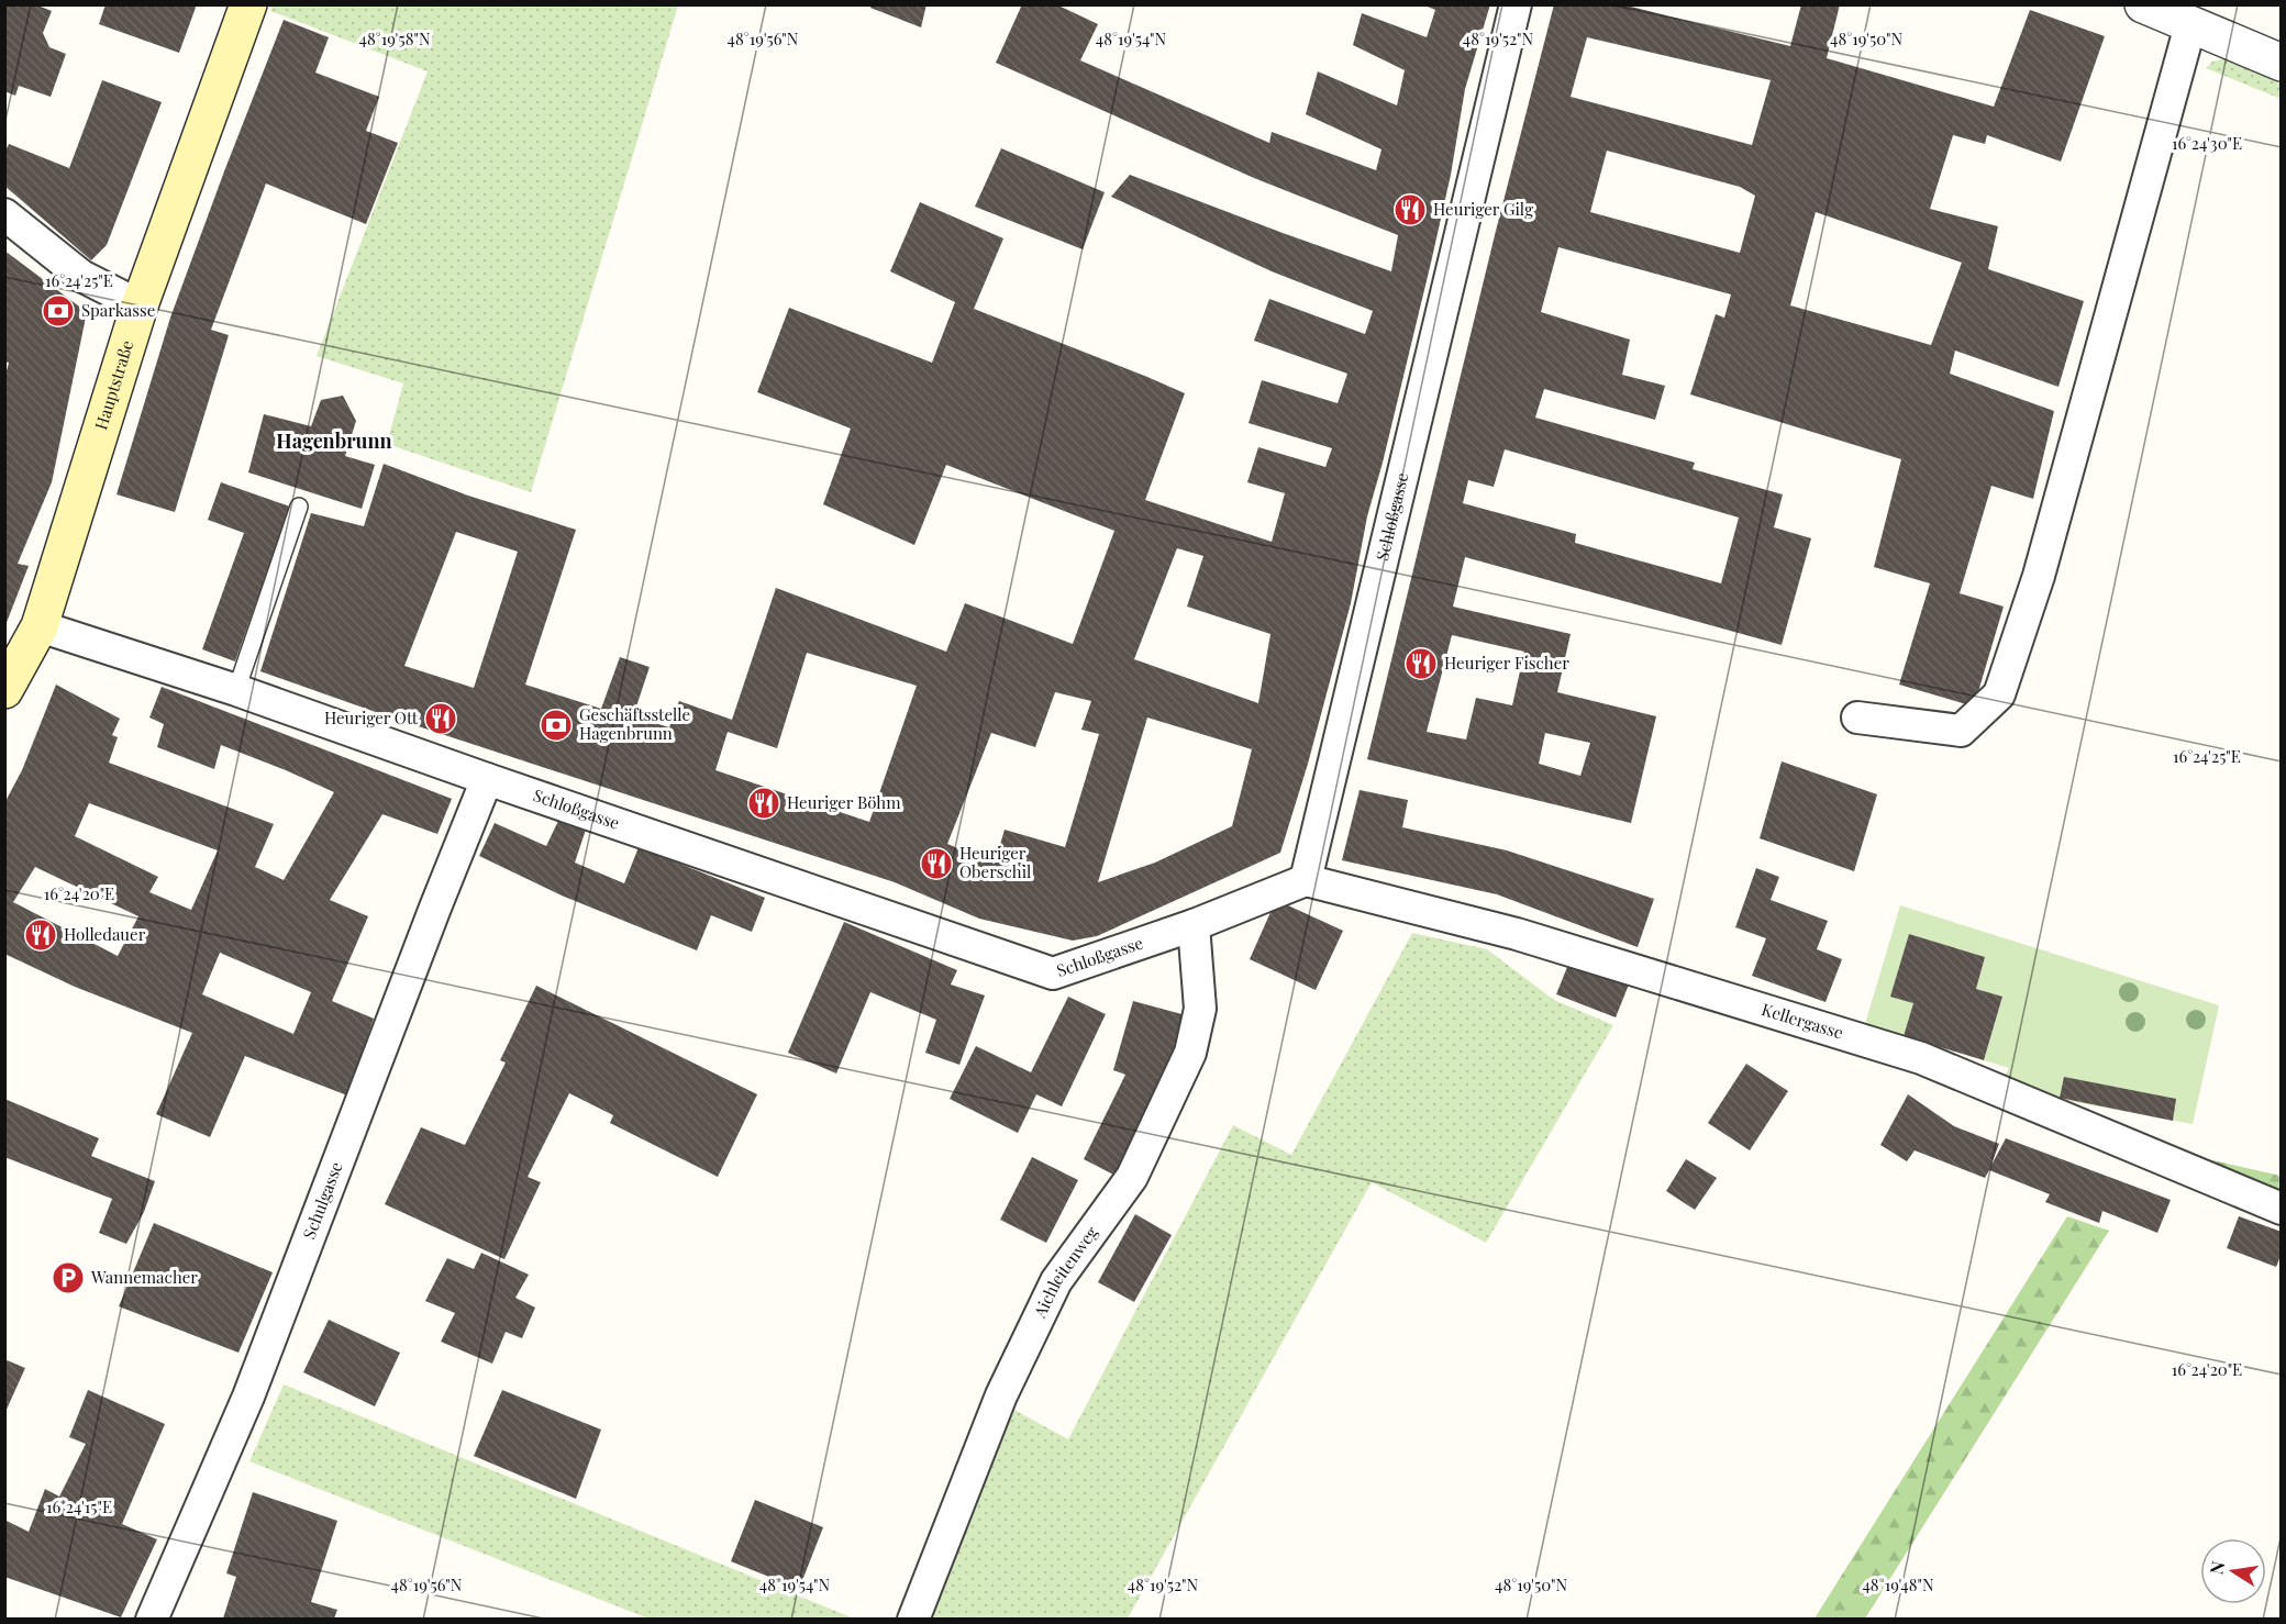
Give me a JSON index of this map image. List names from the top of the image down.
{
  "streets": {
    "main road": ["Hauptstraße"],
    "street": [
      "Schloßgasse",
      "Kellergasse",
      "Schulgasse",
      "Aichleitenweg"
    ]
  },
  "crossings": [
    ["Hauptstraße", "Schloßgasse"],
    ["Schloßgasse", "Kellergasse"],
    ["Schloßgasse", "Schulgasse"],
    ["Schloßgasse", "Aichleitenweg"]
  ],
  "districts": ["Hagenbrunn"],
  "places": {
    "restaurant": [
      "Heuriger Gilg",
      "Heuriger Fischer",
      "Heuriger Ott",
      "Heuriger Böhm",
      "Heuriger Oberschil",
      "Holledauer"
    ],
    "bank": ["Sparkasse", "Geschäftsstelle Hagenbrunn"],
    "parking": ["Wannemacher"]
  },
  "north": "left",
  "coordinates": [
    "48°19'58\"N",
    "48°19'56\"N",
    "48°19'54\"N",
    "48°19'52\"N",
    "48°19'50\"N",
    "16°24'30\"E",
    "16°24'25\"E",
    "16°24'20\"E",
    "16°24'15\"E",
    "48°19'48\"N"
  ]
}
